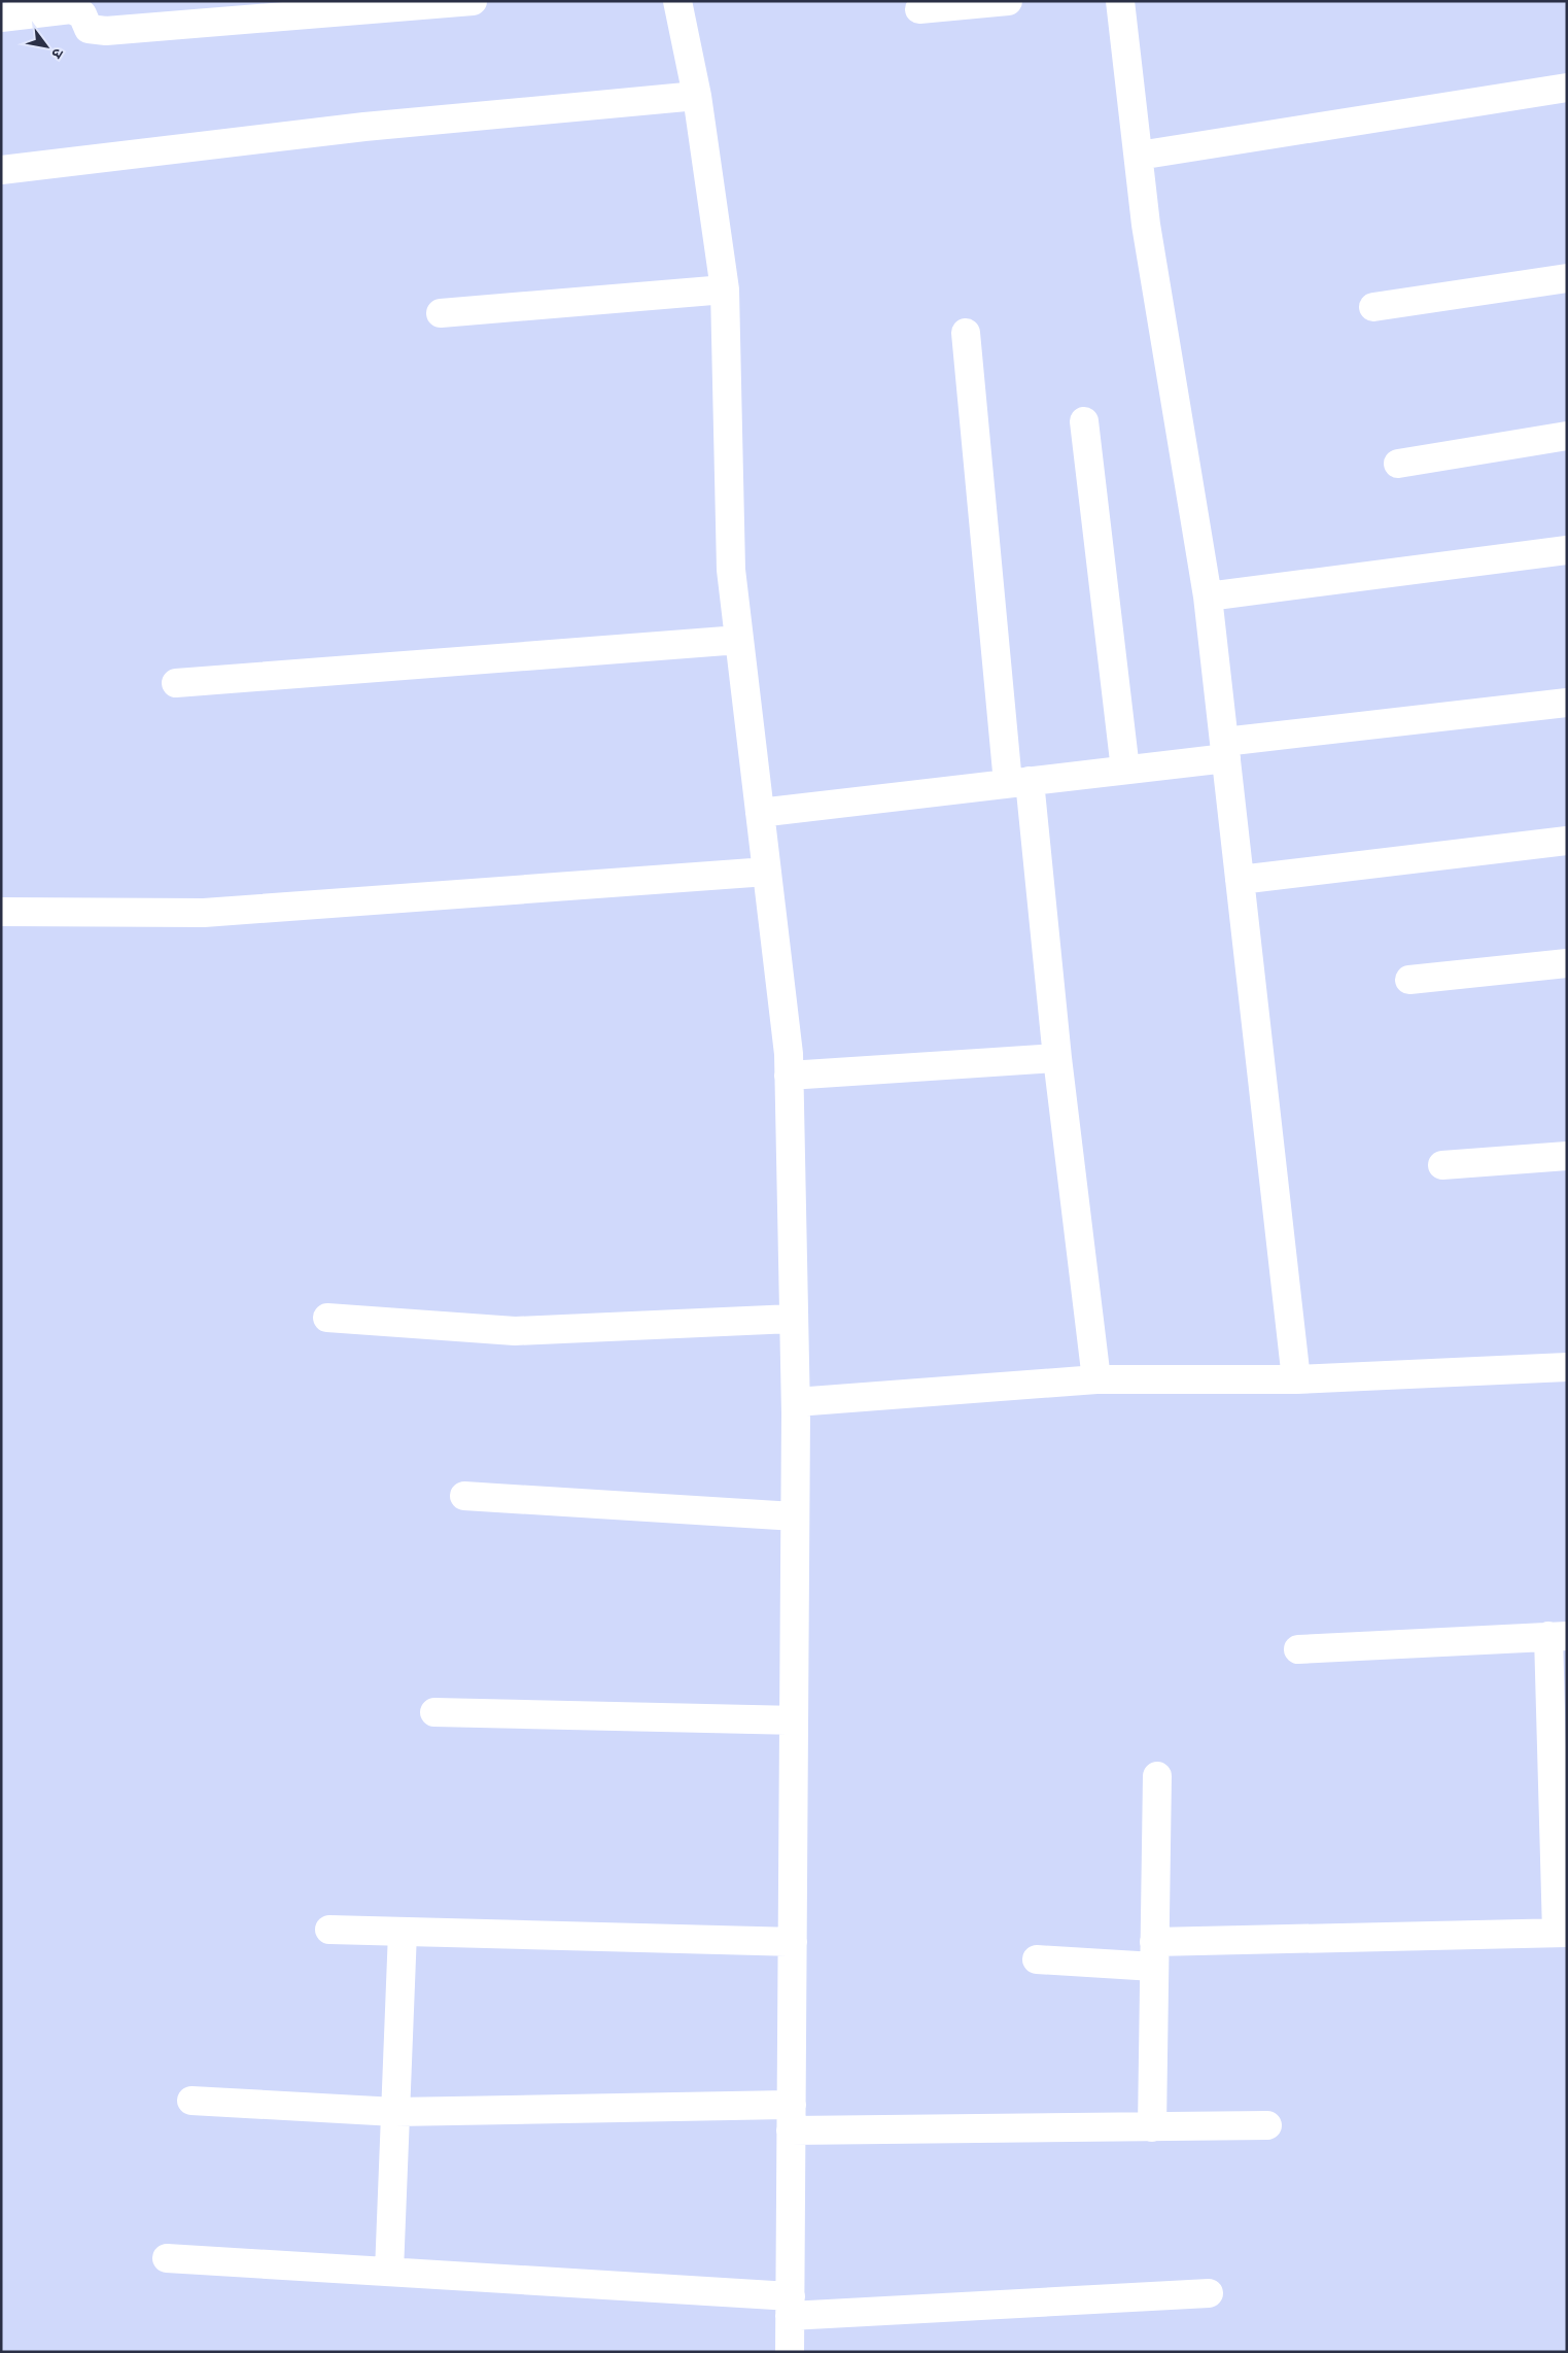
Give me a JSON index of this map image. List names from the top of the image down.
{
  "north": "bottom right"
}
